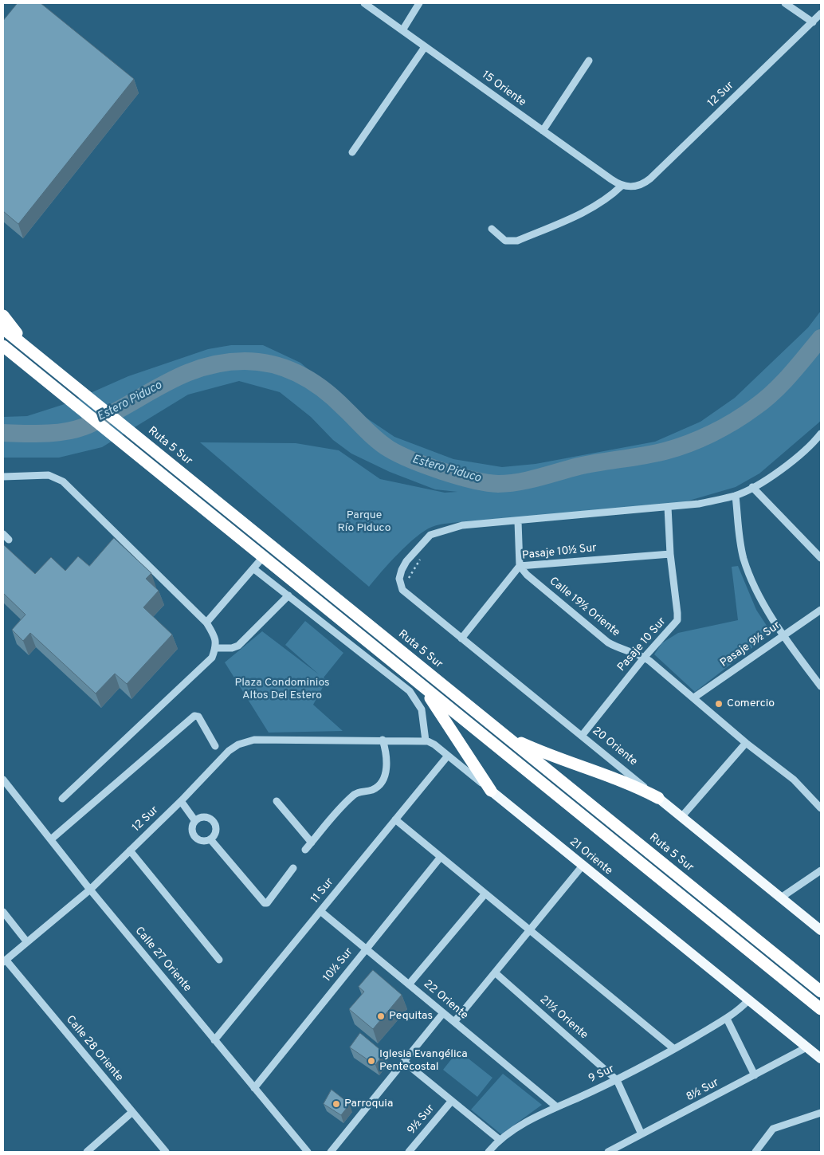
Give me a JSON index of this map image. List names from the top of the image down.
{
  "streets": {
    "highway": ["Ruta 5 Sur"],
    "main road": ["20 Oriente", "21 Oriente"],
    "street": [
      "15 Oriente",
      "12 Sur",
      "Pasaje 10½ Sur",
      "Calle 19½ Oriente",
      "Pasaje 10 Sur",
      "Pasaje 9½ Sur",
      "11 Sur",
      "Calle 27 Oriente",
      "10½ Sur",
      "22 Oriente",
      "21½ Oriente",
      "Calle 28 Oriente",
      "9 Sur",
      "8½ Sur",
      "9½ Sur"
    ]
  },
  "crossings": [
    ["15 Oriente", "12 Sur"],
    ["12 Sur", "Calle 27 Oriente"],
    ["12 Sur", "Calle 28 Oriente"],
    ["Pasaje 10½ Sur", "Calle 19½ Oriente"],
    ["Pasaje 10½ Sur", "Pasaje 10 Sur"],
    ["Pasaje 10½ Sur", "20 Oriente"],
    ["Calle 19½ Oriente", "Pasaje 10 Sur"],
    ["Calle 19½ Oriente", "Pasaje 9½ Sur"],
    ["Pasaje 10 Sur", "20 Oriente"],
    ["21 Oriente", "11 Sur"],
    ["21 Oriente", "9 Sur"],
    ["21 Oriente", "8½ Sur"],
    ["11 Sur", "Calle 27 Oriente"],
    ["11 Sur", "22 Oriente"],
    ["Calle 27 Oriente", "10½ Sur"],
    ["10½ Sur", "22 Oriente"],
    ["22 Oriente", "9 Sur"],
    ["21½ Oriente", "9 Sur"]
  ],
  "water": ["Estero Piduco"],
  "parks": ["Parque Río Piduco", "Plaza Condominios Altos Del Estero"],
  "places": [
    "Comercio",
    "Pequitas",
    "Iglesia Evangélica Pentecostal",
    "Parroquia"
  ]
}
